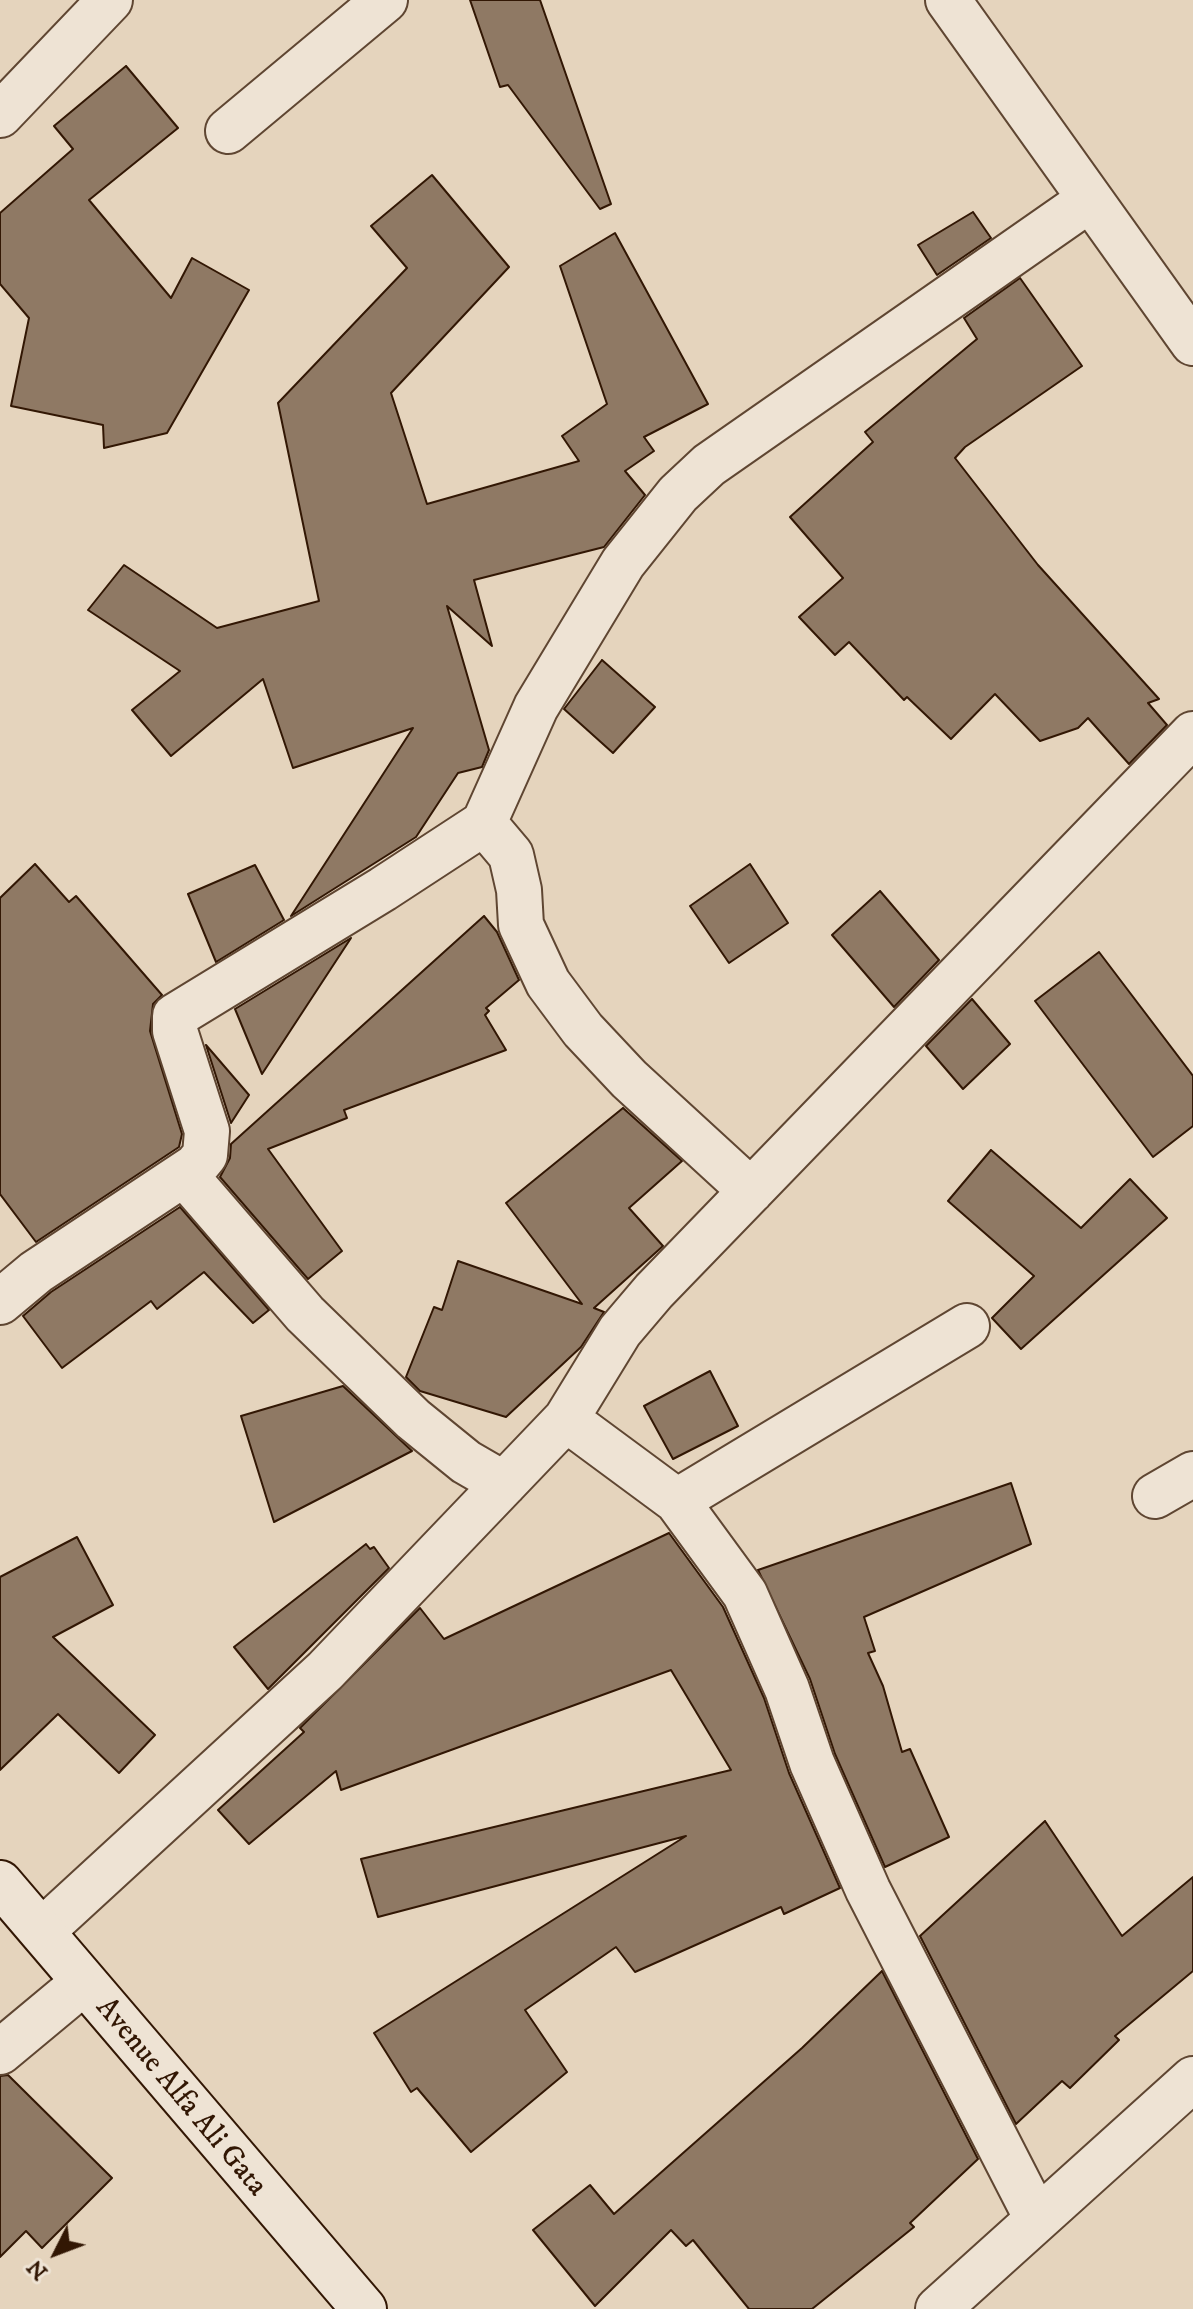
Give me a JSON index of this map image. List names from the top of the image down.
{
  "streets": {
    "street": ["Avenue Alfa Ali Gata"]
  },
  "north": "bottom left"
}
